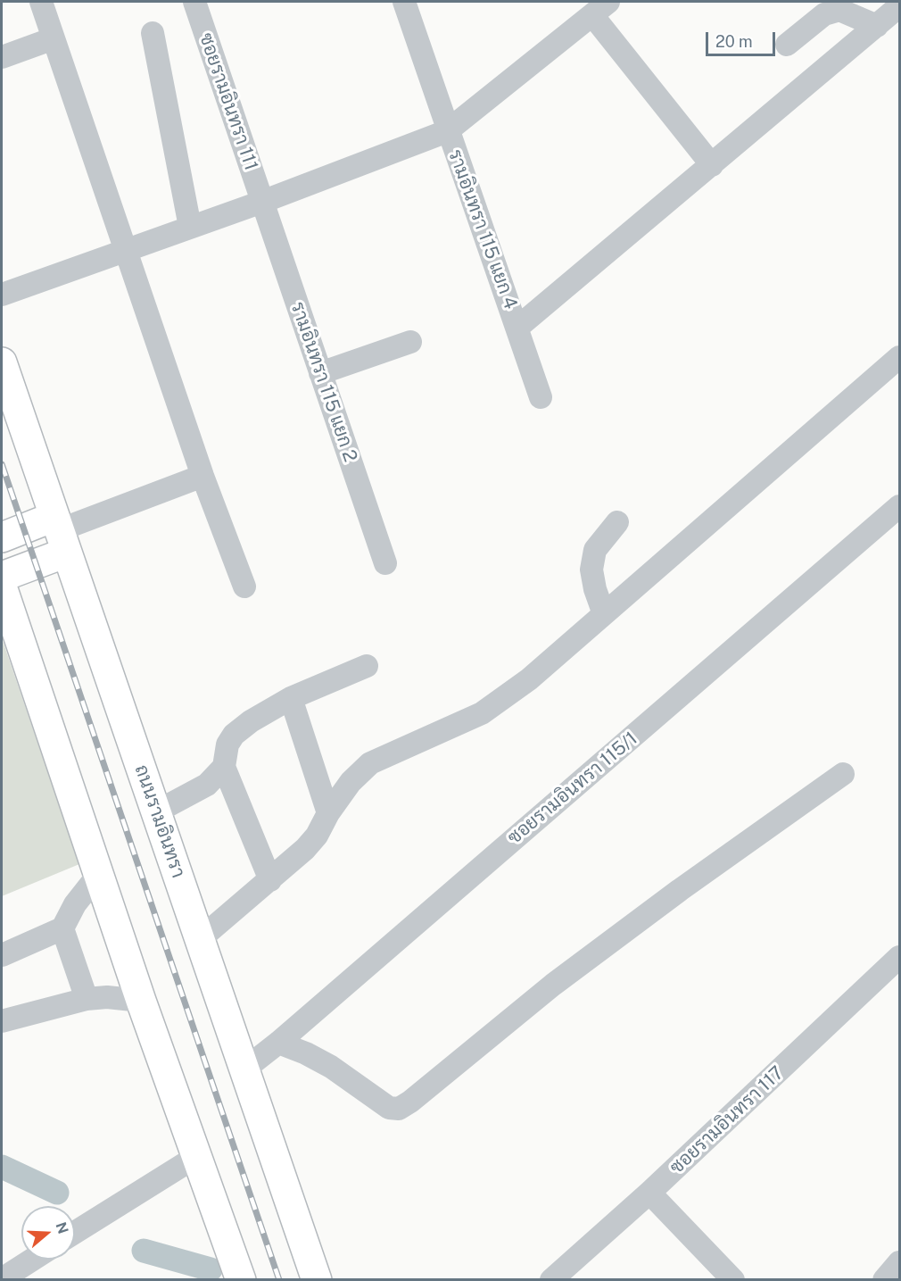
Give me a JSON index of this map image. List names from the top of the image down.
{
  "streets": {
    "highway": ["ถนนรามอินทรา"],
    "street": [
      "ซอยรามอินทรา 111",
      "รามอินทรา 115 แยก 4",
      "รามอินทรา 115 แยก 2",
      "ซอยรามอินทรา 115/1",
      "ซอยรามอินทรา 117"
    ]
  },
  "crossings": [
    ["ซอยรามอินทรา 111", "รามอินทรา 115 แยก 2"],
    ["ซอยรามอินทรา 115/1", "ถนนรามอินทรา"]
  ],
  "scale_bar": "20 m",
  "north": "right"
}
